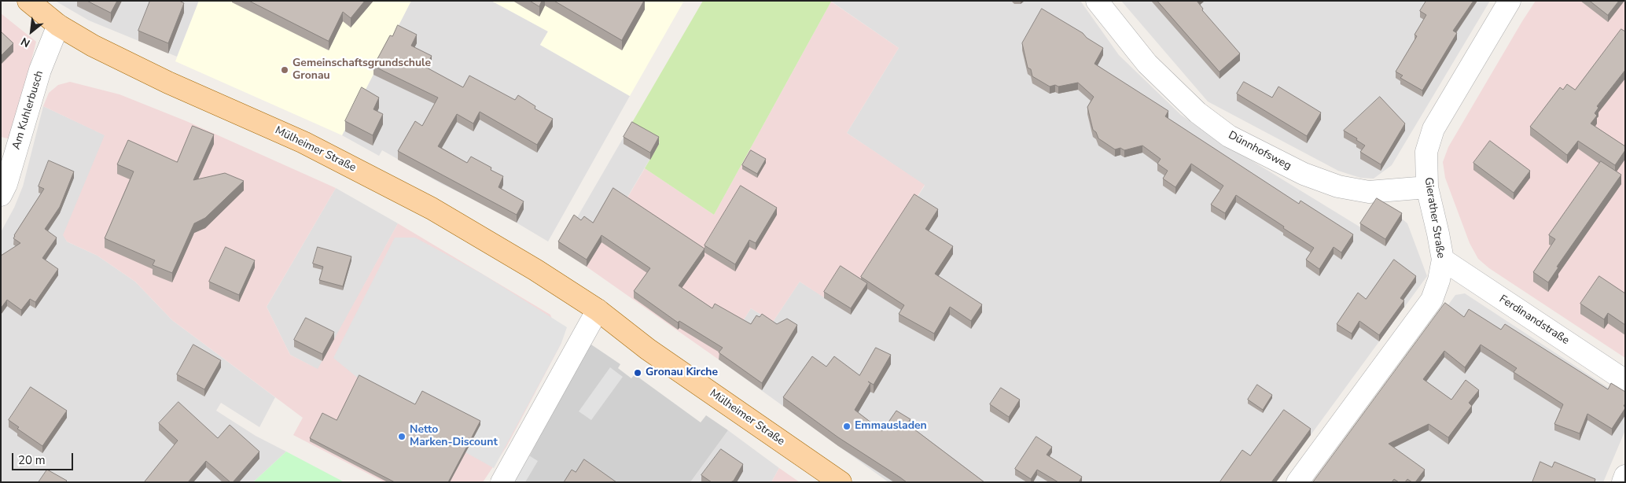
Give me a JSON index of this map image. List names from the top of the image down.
{
  "streets": {
    "main road": ["Mülheimer Straße"],
    "street": [
      "Am Kuhlerbusch",
      "Dünnhofsweg",
      "Gierather Straße",
      "Ferdinandstraße"
    ]
  },
  "crossings": [
    ["Am Kuhlerbusch", "Mülheimer Straße"],
    ["Dünnhofsweg", "Gierather Straße"],
    ["Gierather Straße", "Ferdinandstraße"]
  ],
  "places": [
    "Gemeinschaftsgrundschule Gronau",
    "Gronau Kirche",
    "Emmausladen",
    "Netto Marken-Discount"
  ],
  "scale_bar": "20 m",
  "north": "bottom left"
}
